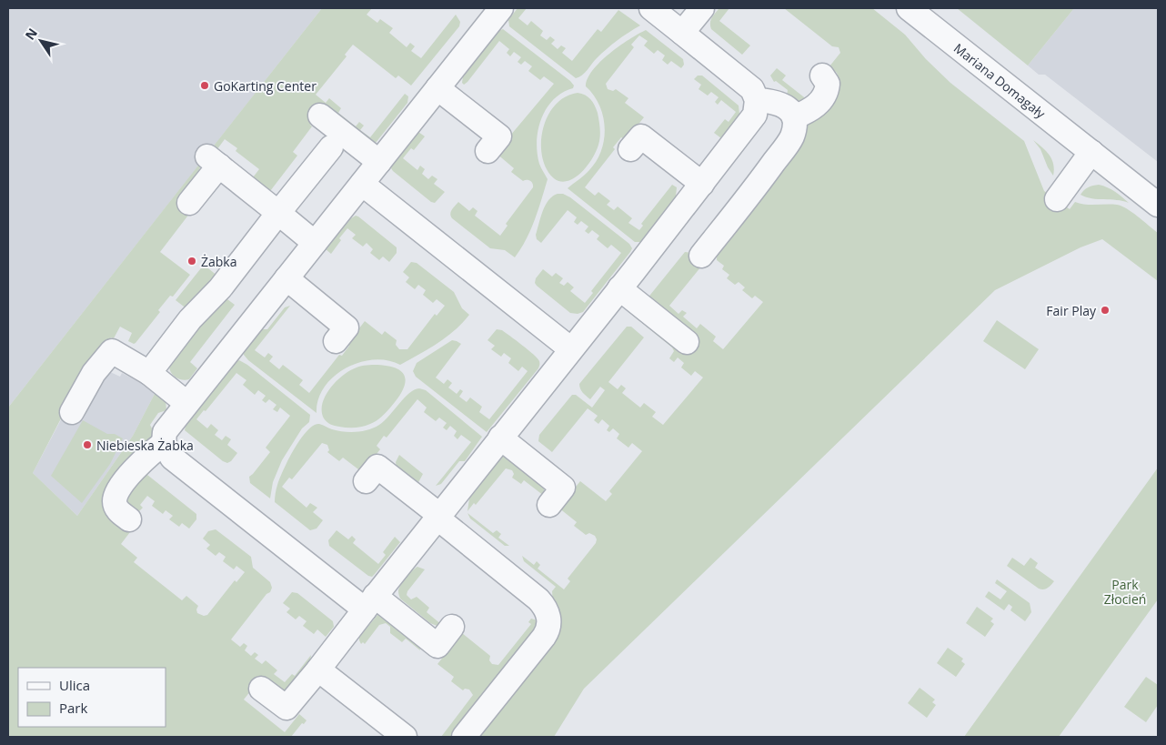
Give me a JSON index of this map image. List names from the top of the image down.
{
  "streets": {
    "street": ["Mariana Domagały"]
  },
  "parks": ["Park Złocień"],
  "places": [
    "GoKarting Center",
    "Żabka",
    "Fair Play",
    "Niebieska Żabka"
  ],
  "legend": ["Ulica", "Park"],
  "north": "top left"
}
